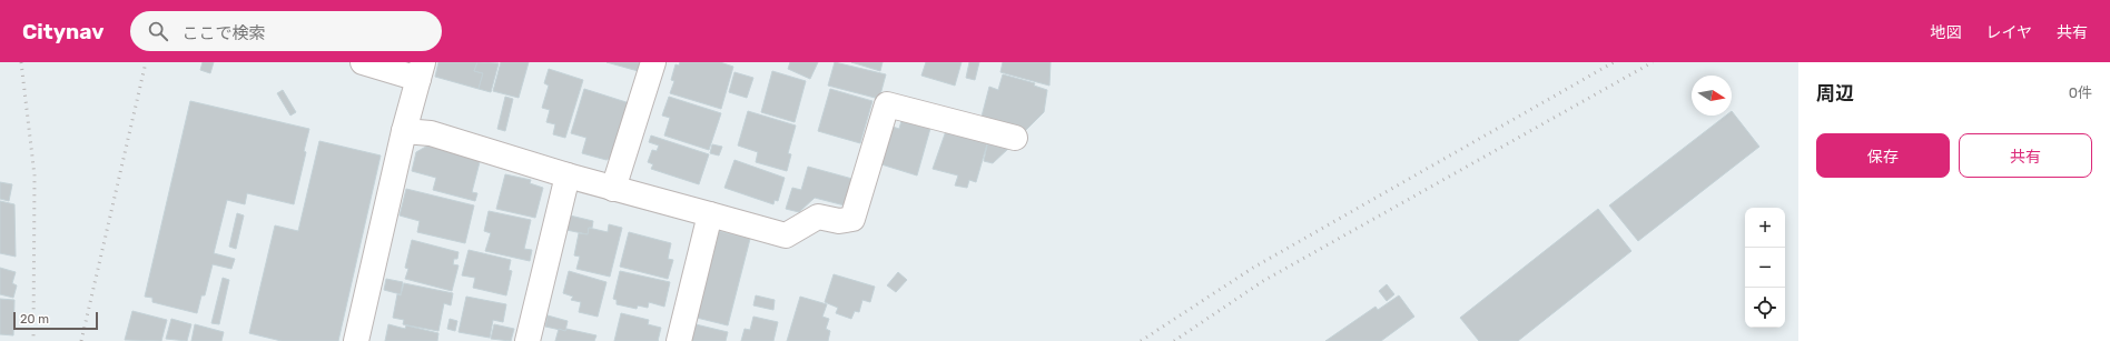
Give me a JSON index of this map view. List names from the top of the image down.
{
  "scale_bar": "20 m",
  "north": "right",
  "page": {
    "header": "Citynav",
    "search": "ここで検索",
    "nav": ["地図", "レイヤ", "共有"],
    "heading": ["周辺", "0件"],
    "buttons": ["保存", "共有"],
    "map_buttons": ["+", "−"],
    "scale": "20 m"
  }
}
